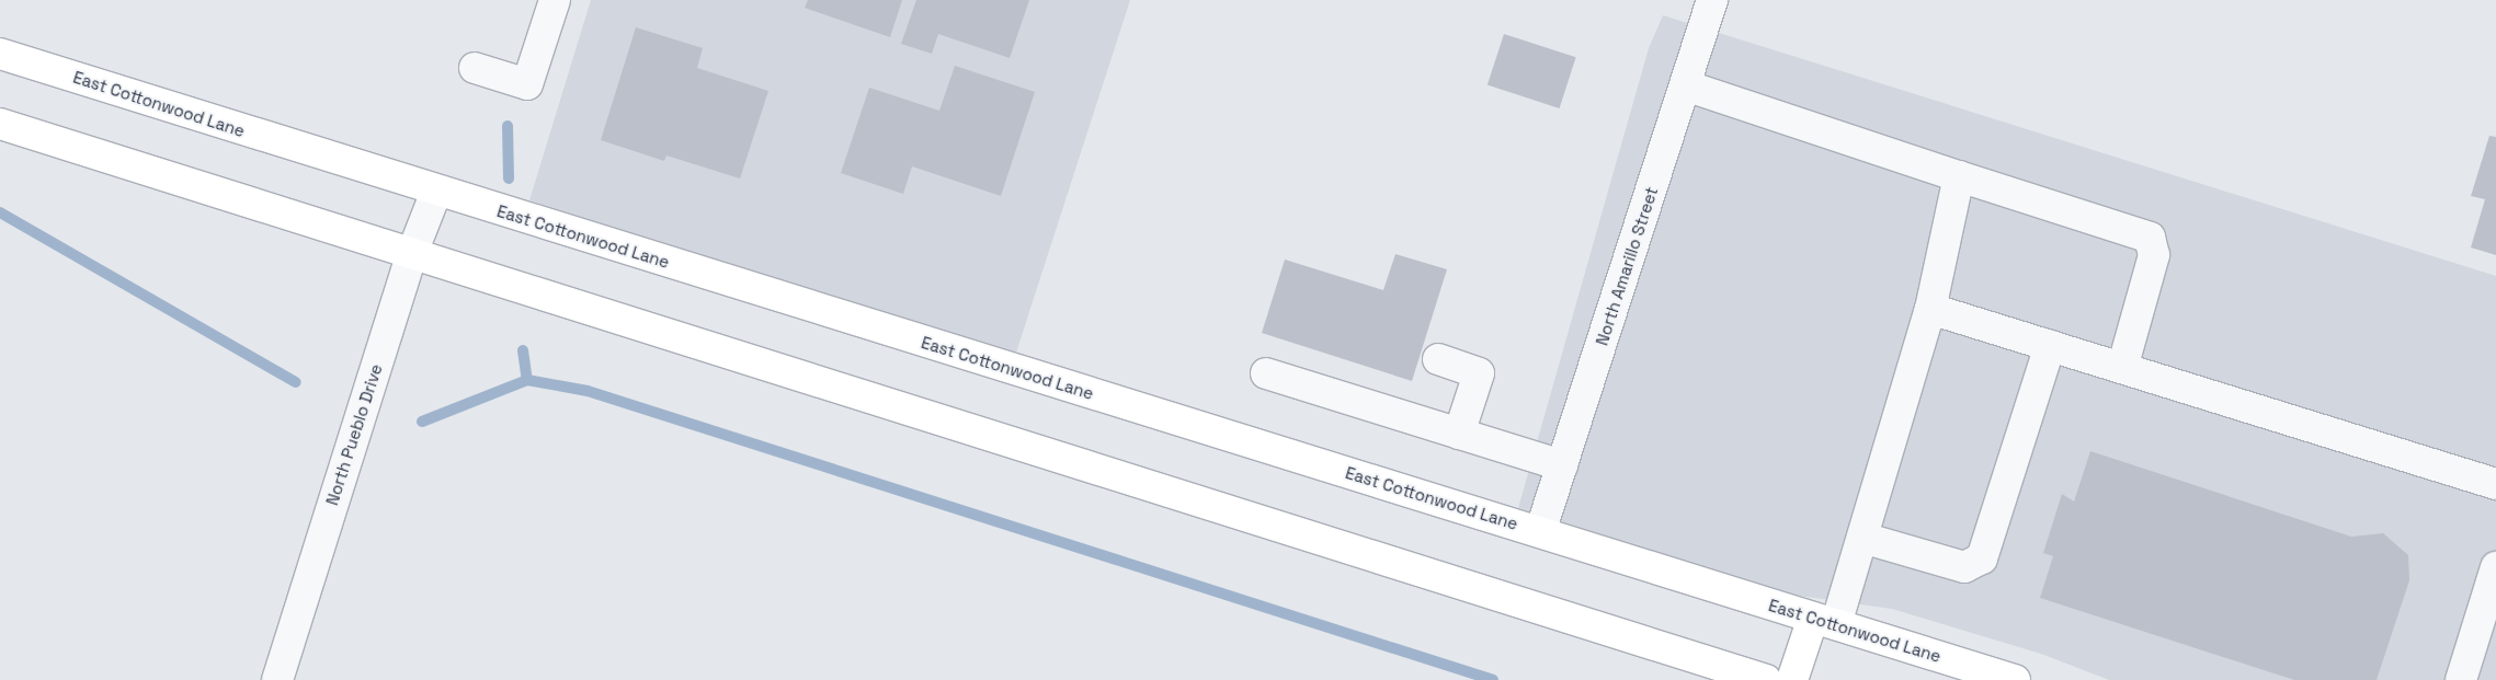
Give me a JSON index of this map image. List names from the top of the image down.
{
  "streets": {
    "main road": ["East Cottonwood Lane"],
    "street": ["North Amarillo Street", "North Pueblo Drive"]
  },
  "crossings": [
    ["East Cottonwood Lane", "North Amarillo Street"],
    ["East Cottonwood Lane", "North Pueblo Drive"]
  ]
}
